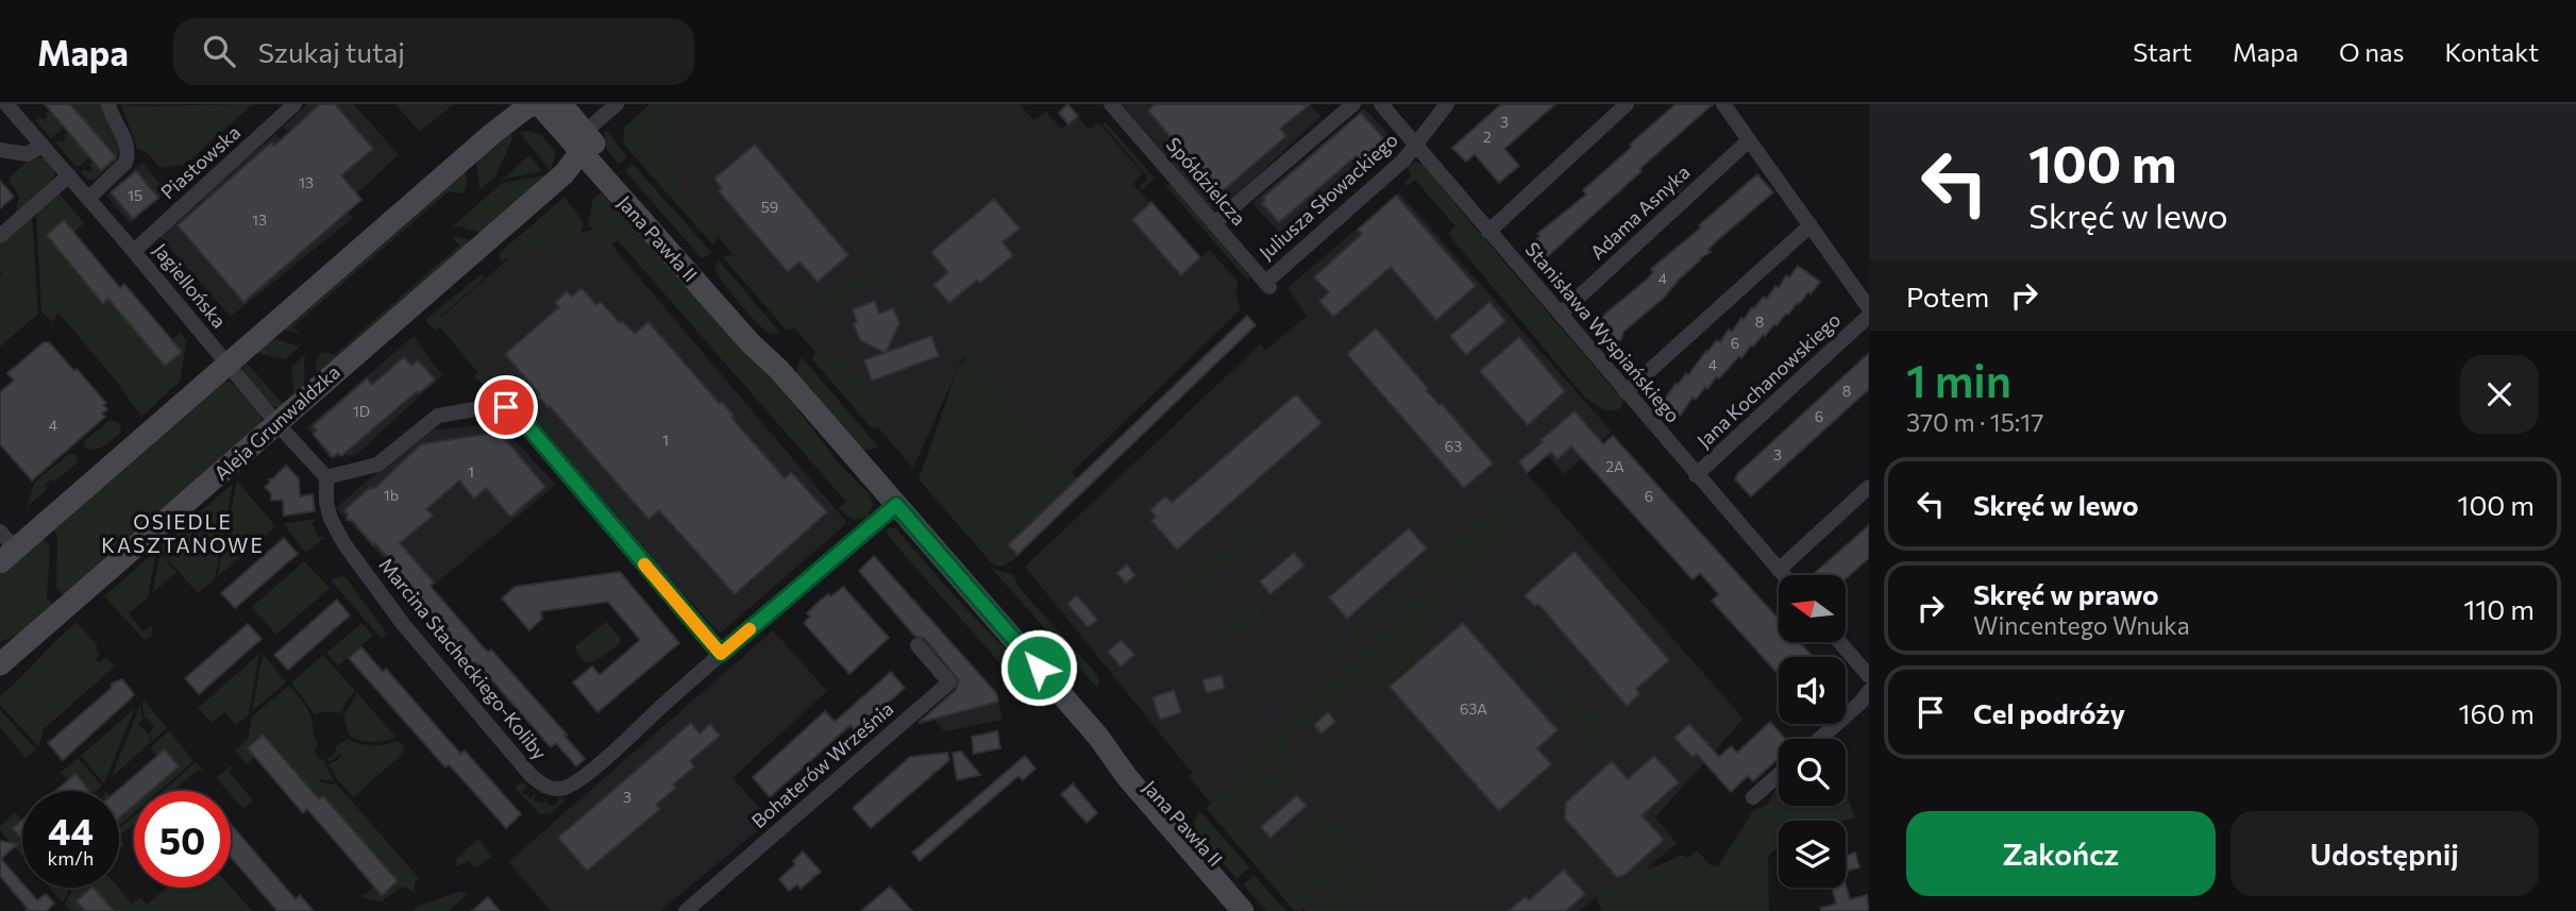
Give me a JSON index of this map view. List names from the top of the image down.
{
  "streets": {
    "main road": ["Jana Pawła II", "Aleja Grunwaldzka"],
    "street": [
      "Piastowska",
      "Spółdzielcza",
      "Juliusza Słowackiego",
      "Adama Asnyka",
      "Jagiellońska",
      "Stanisława Wyspiańskiego",
      "Jana Kochanowskiego",
      "Marcina Stacheckiego-Koliby",
      "Bohaterów Września"
    ]
  },
  "crossings": [
    ["Piastowska", "Jagiellońska"],
    ["Spółdzielcza", "Juliusza Słowackiego"],
    ["Juliusza Słowackiego", "Stanisława Wyspiańskiego"],
    ["Adama Asnyka", "Stanisława Wyspiańskiego"],
    ["Jana Pawła II", "Aleja Grunwaldzka"],
    ["Jana Pawła II", "Marcina Stacheckiego-Koliby"],
    ["Jagiellońska", "Aleja Grunwaldzka"],
    ["Jagiellońska", "Marcina Stacheckiego-Koliby"],
    ["Stanisława Wyspiańskiego", "Jana Kochanowskiego"]
  ],
  "districts": ["OSIEDLE KASZTANOWE"],
  "house_numbers": [
    "3",
    "2",
    "13",
    "15",
    "59",
    "13",
    "4",
    "8",
    "6",
    "4",
    "8",
    "1D",
    "6",
    "4",
    "1",
    "63",
    "3",
    "2A",
    "1",
    "1b",
    "6",
    "63A",
    "3"
  ],
  "north": "left",
  "page": {
    "header": "Mapa",
    "search": "Szukaj tutaj",
    "nav": [
      "Start",
      "Mapa",
      "O nas",
      "Kontakt"
    ],
    "turn": ["100 m", "Skręć w lewo"],
    "then": "Potem",
    "heading": ["1 min", "370 m · 15:17"],
    "list": [
      {
        "name": "Skręć w lewo",
        "value": "100 m"
      },
      {
        "name": "Skręć w prawo",
        "note": "Wincentego Wnuka",
        "value": "110 m"
      },
      {
        "name": "Cel podróży",
        "value": "160 m"
      }
    ],
    "speed": "44 km/h",
    "limit": "50",
    "buttons": ["Zakończ", "Udostępnij"]
  }
}
